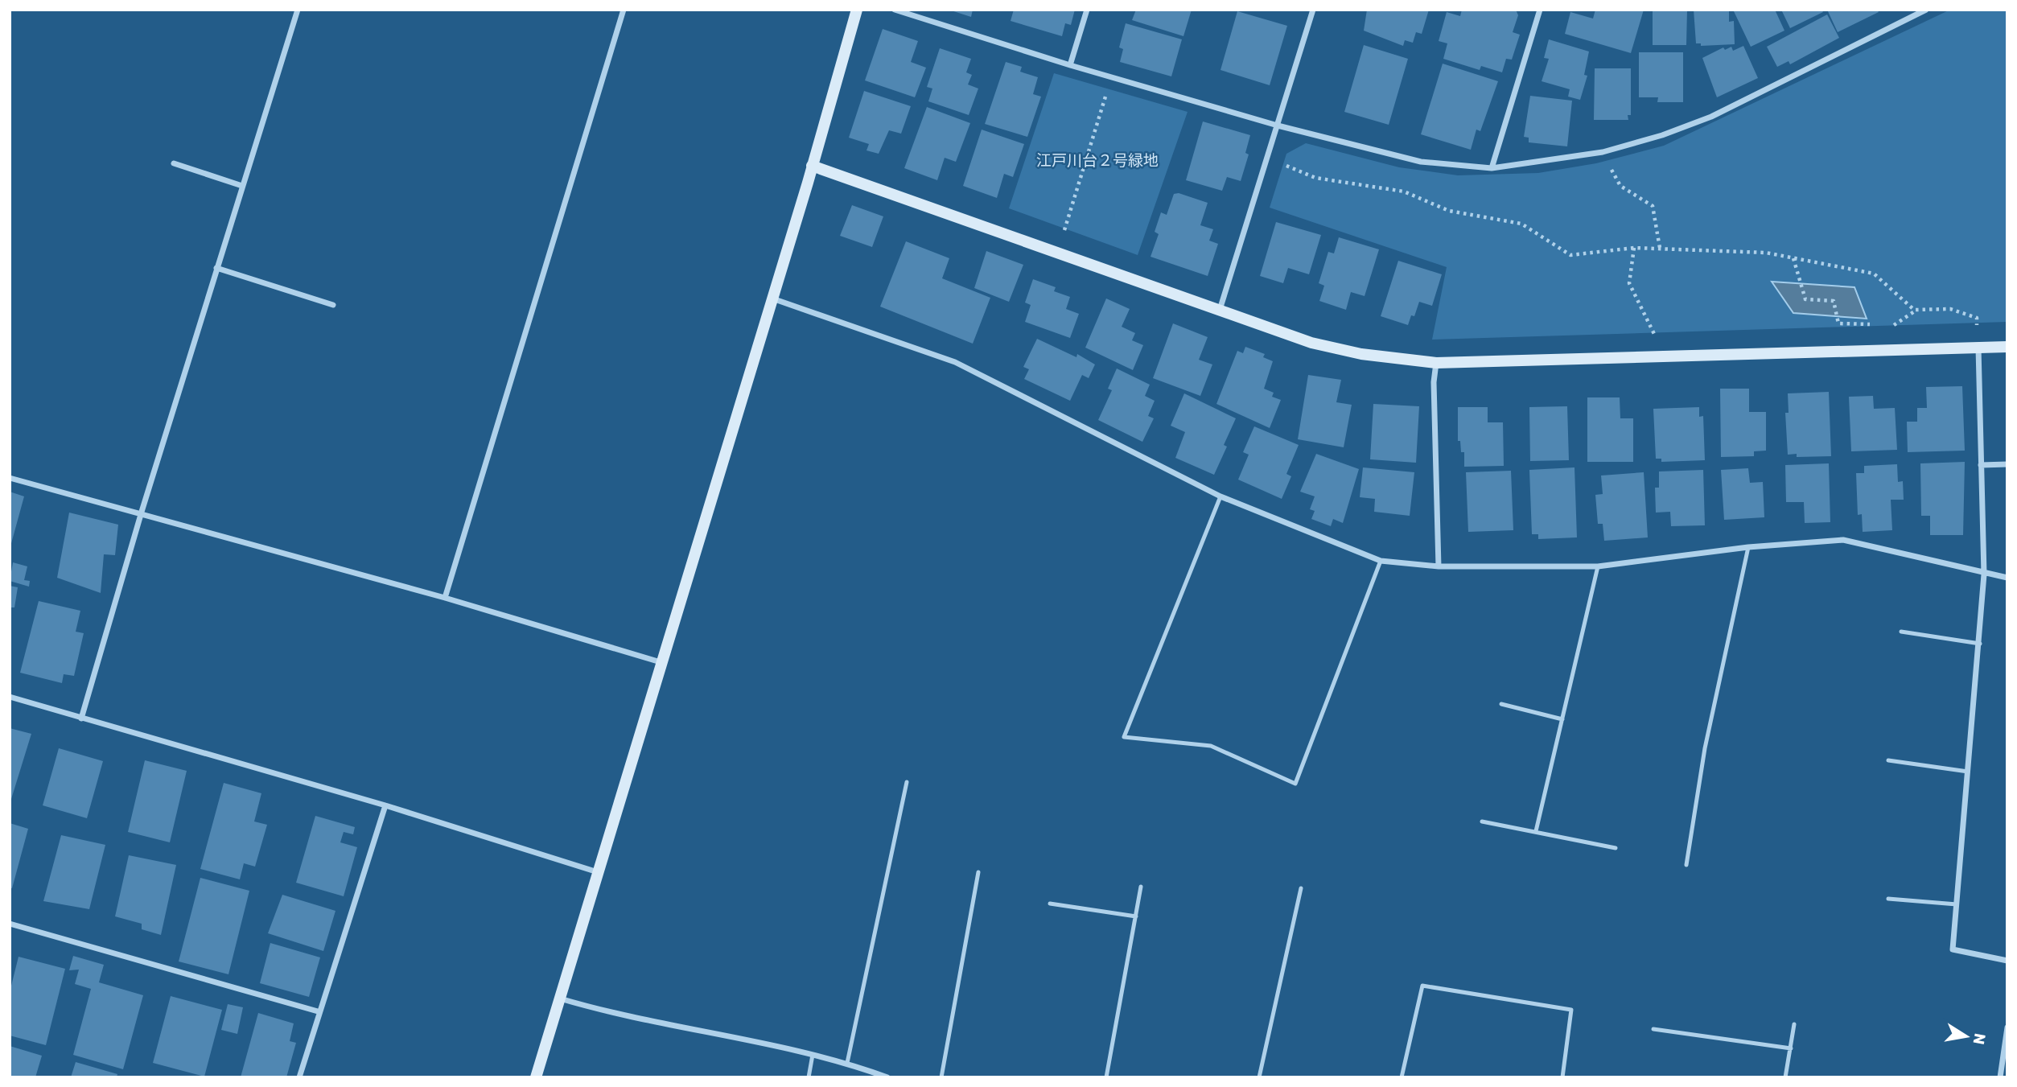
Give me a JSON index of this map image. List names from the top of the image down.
{
  "parks": ["江戸川台２号緑地"],
  "north": "right"
}
